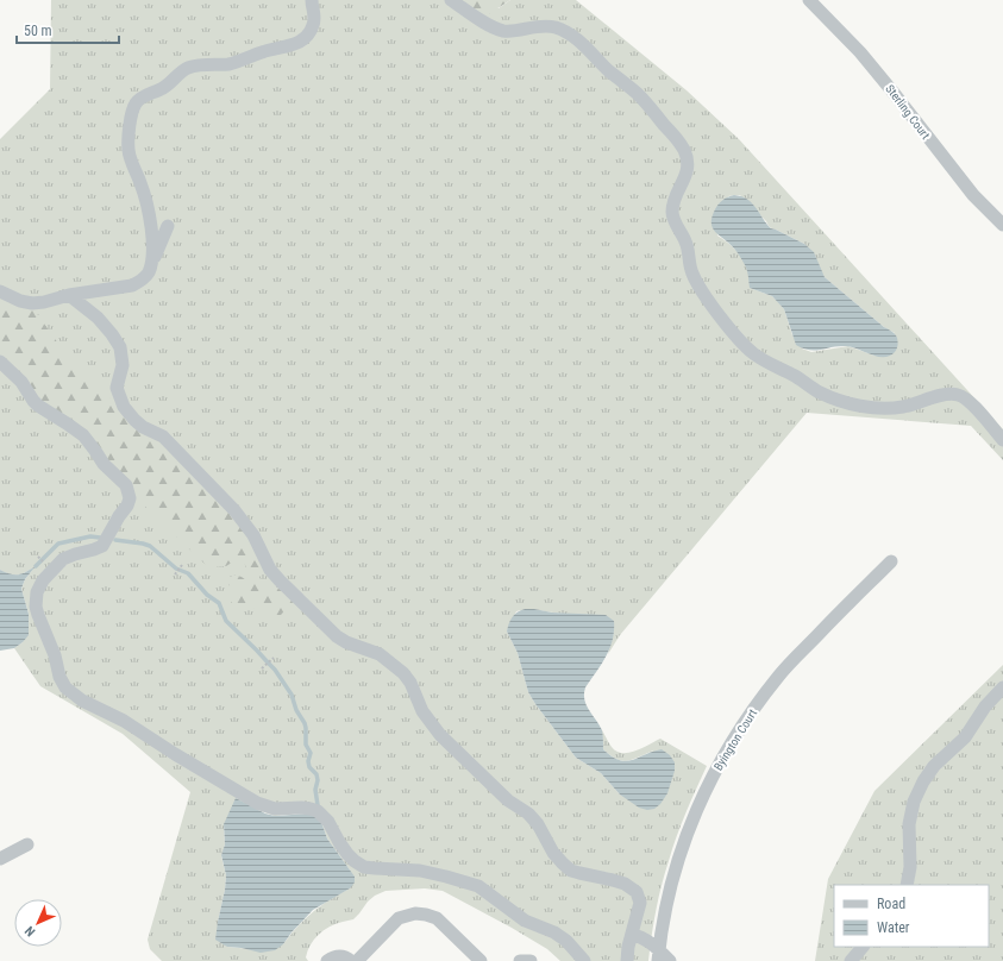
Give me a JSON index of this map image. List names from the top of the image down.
{
  "streets": {
    "street": ["Sterling Court", "Byington Court"]
  },
  "legend": ["Road", "Water"],
  "scale_bar": "50 m",
  "north": "bottom left"
}
